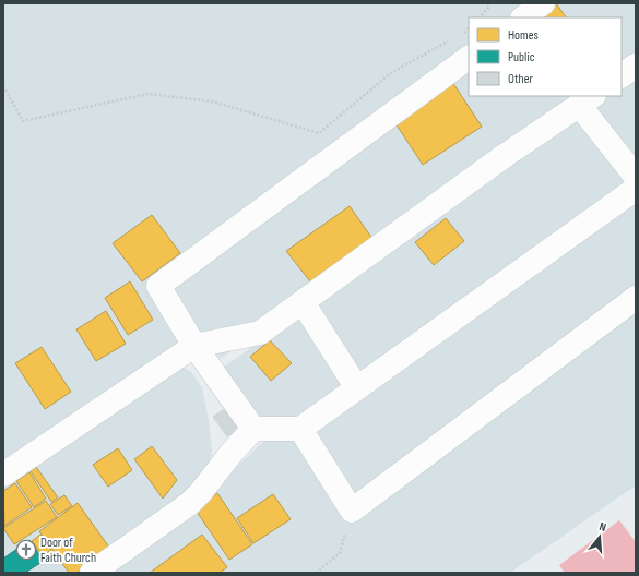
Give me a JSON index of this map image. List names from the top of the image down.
{
  "places": {
    "church": ["Door of Faith Church"]
  },
  "legend": ["Homes", "Public", "Other"],
  "north": "top"
}
